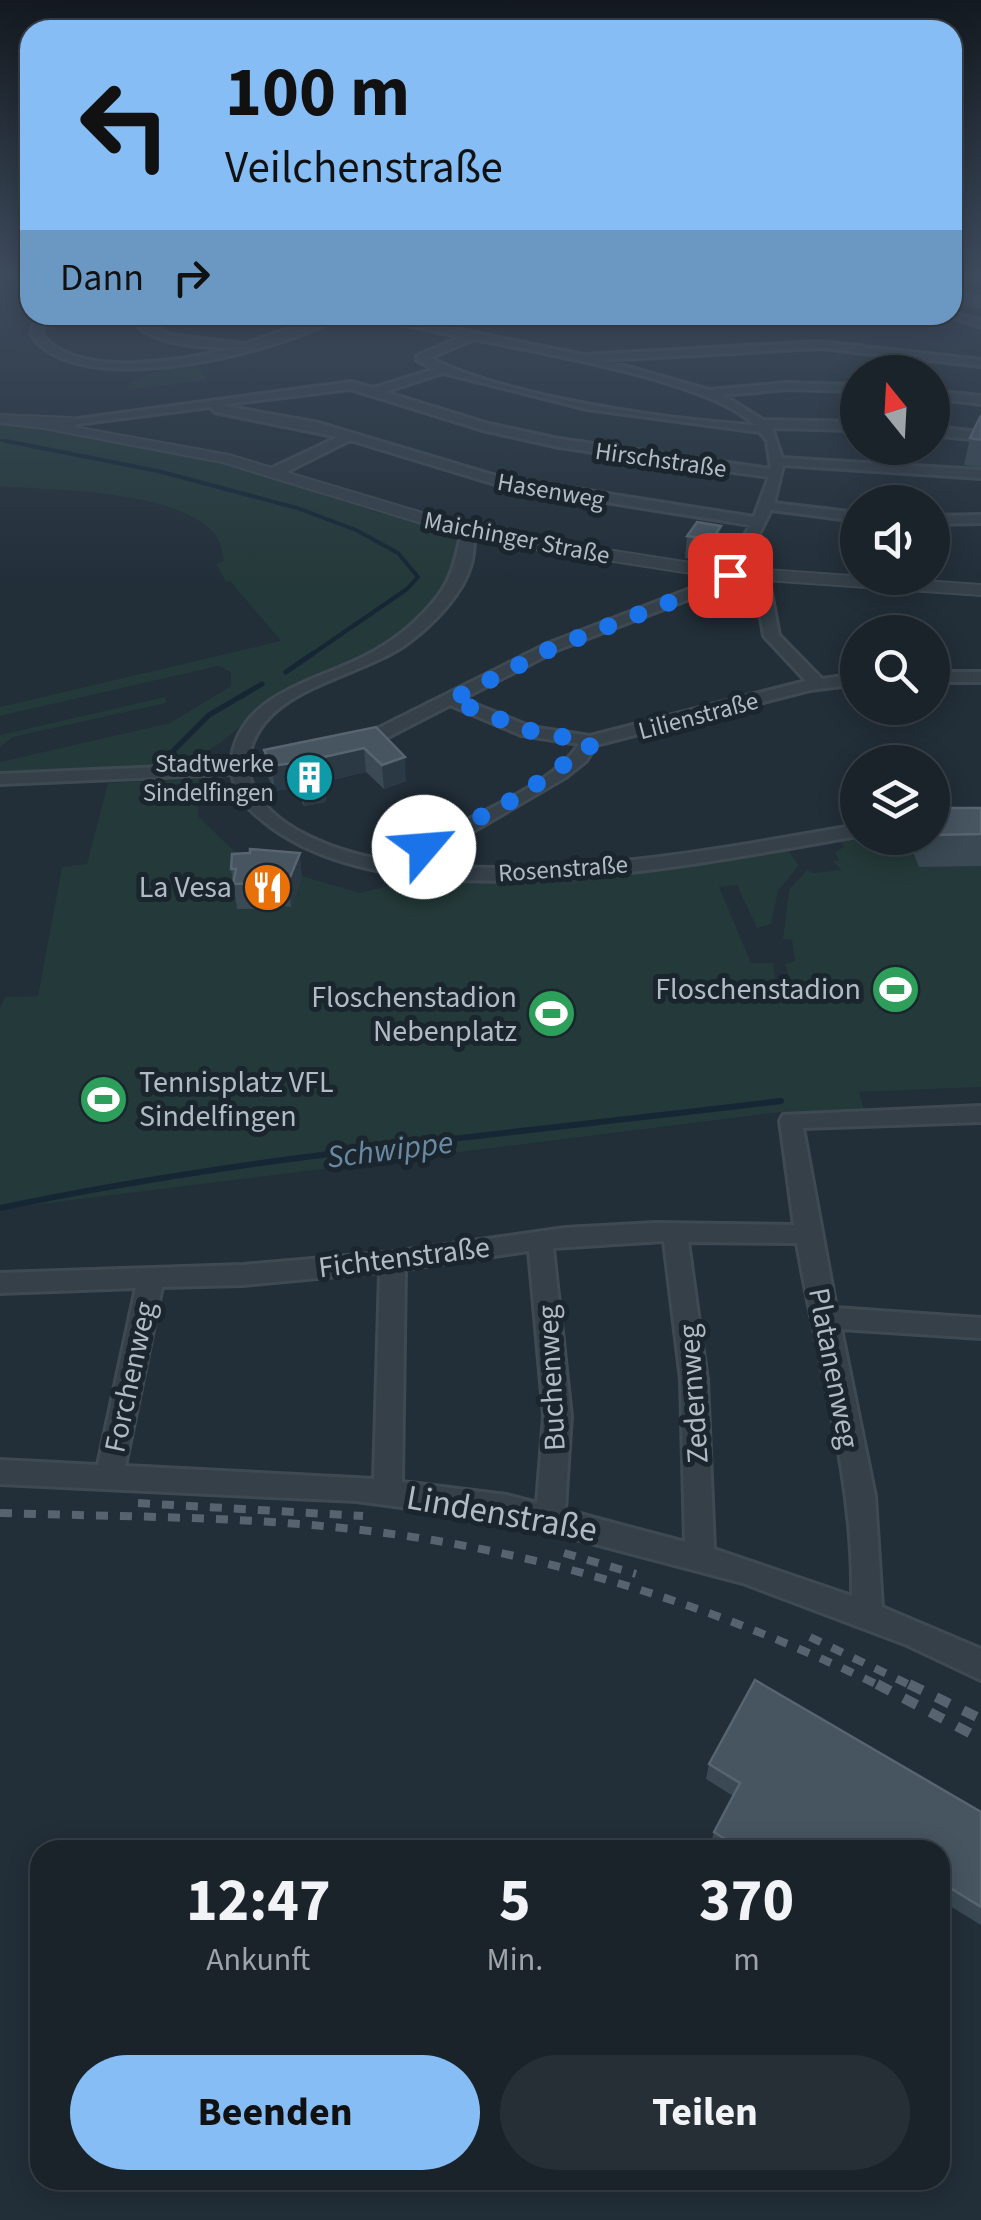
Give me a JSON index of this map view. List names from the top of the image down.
{
  "streets": {
    "street": [
      "Hirschstraße",
      "Hasenweg",
      "Maichinger Straße",
      "Lilienstraße",
      "Rosenstraße",
      "Fichtenstraße",
      "Platanenweg",
      "Forchenweg",
      "Buchenweg",
      "Zedernweg",
      "Lindenstraße"
    ]
  },
  "crossings": [
    ["Hirschstraße", "Hasenweg"],
    ["Hirschstraße", "Maichinger Straße"],
    ["Lilienstraße", "Rosenstraße"],
    ["Fichtenstraße", "Platanenweg"],
    ["Fichtenstraße", "Forchenweg"],
    ["Fichtenstraße", "Buchenweg"],
    ["Fichtenstraße", "Zedernweg"],
    ["Platanenweg", "Lindenstraße"],
    ["Forchenweg", "Lindenstraße"],
    ["Buchenweg", "Lindenstraße"],
    ["Zedernweg", "Lindenstraße"]
  ],
  "water": ["Schwippe"],
  "places": {
    "building": ["Stadtwerke Sindelfingen"],
    "restaurant": ["La Vesa"],
    "sports": ["Floschenstadion", "Floschenstadion Nebenplatz", "Tennisplatz VFL Sindelfingen"]
  },
  "north": "top",
  "page": {
    "turn": ["100 m", "Veilchenstraße"],
    "then": "Dann",
    "eta": [
      "12:47",
      "Ankunft",
      "5",
      "Min.",
      "370",
      "m"
    ],
    "buttons": ["Beenden", "Teilen"]
  }
}
